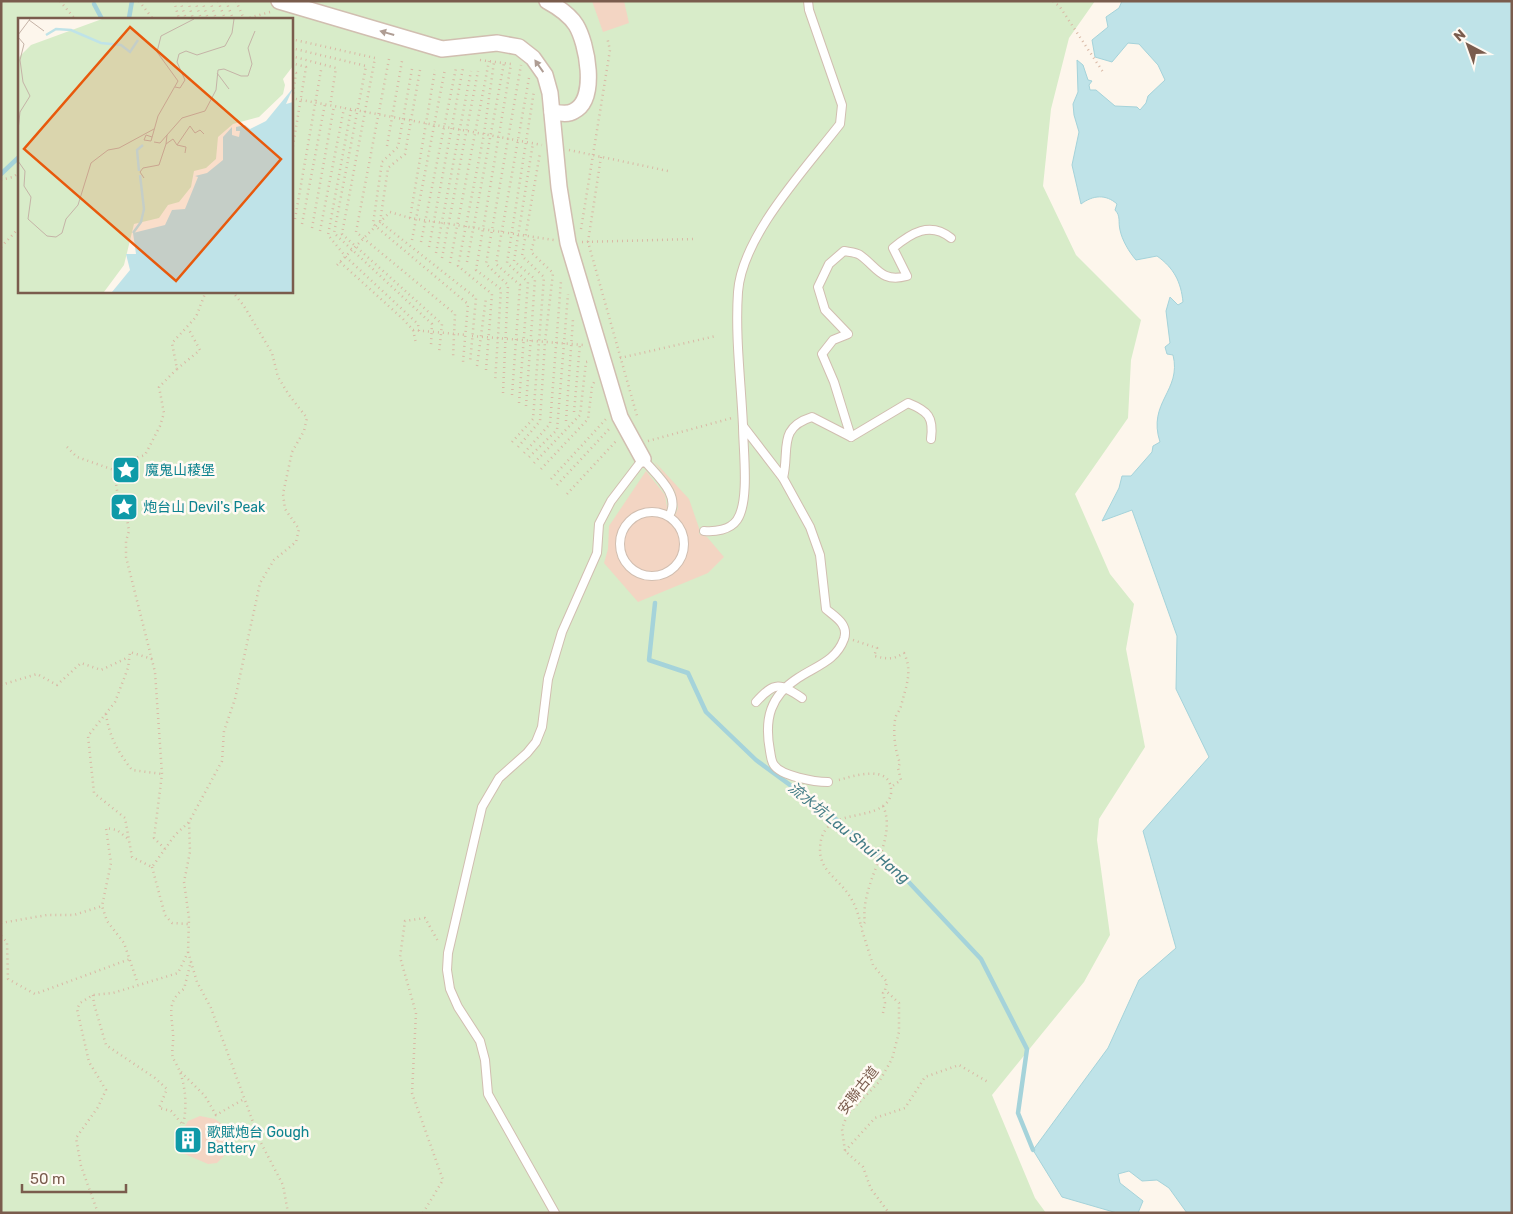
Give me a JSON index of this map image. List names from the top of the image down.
{
  "streets": {
    "path": ["安聯古道"]
  },
  "water": ["流水坑 Lau Shui Hang"],
  "places": {
    "place": ["魔鬼山稜堡", "炮台山 Devil's Peak"],
    "building": ["歌賦炮台 Gough Battery"]
  },
  "scale_bar": "50 m",
  "north": "top left"
}
